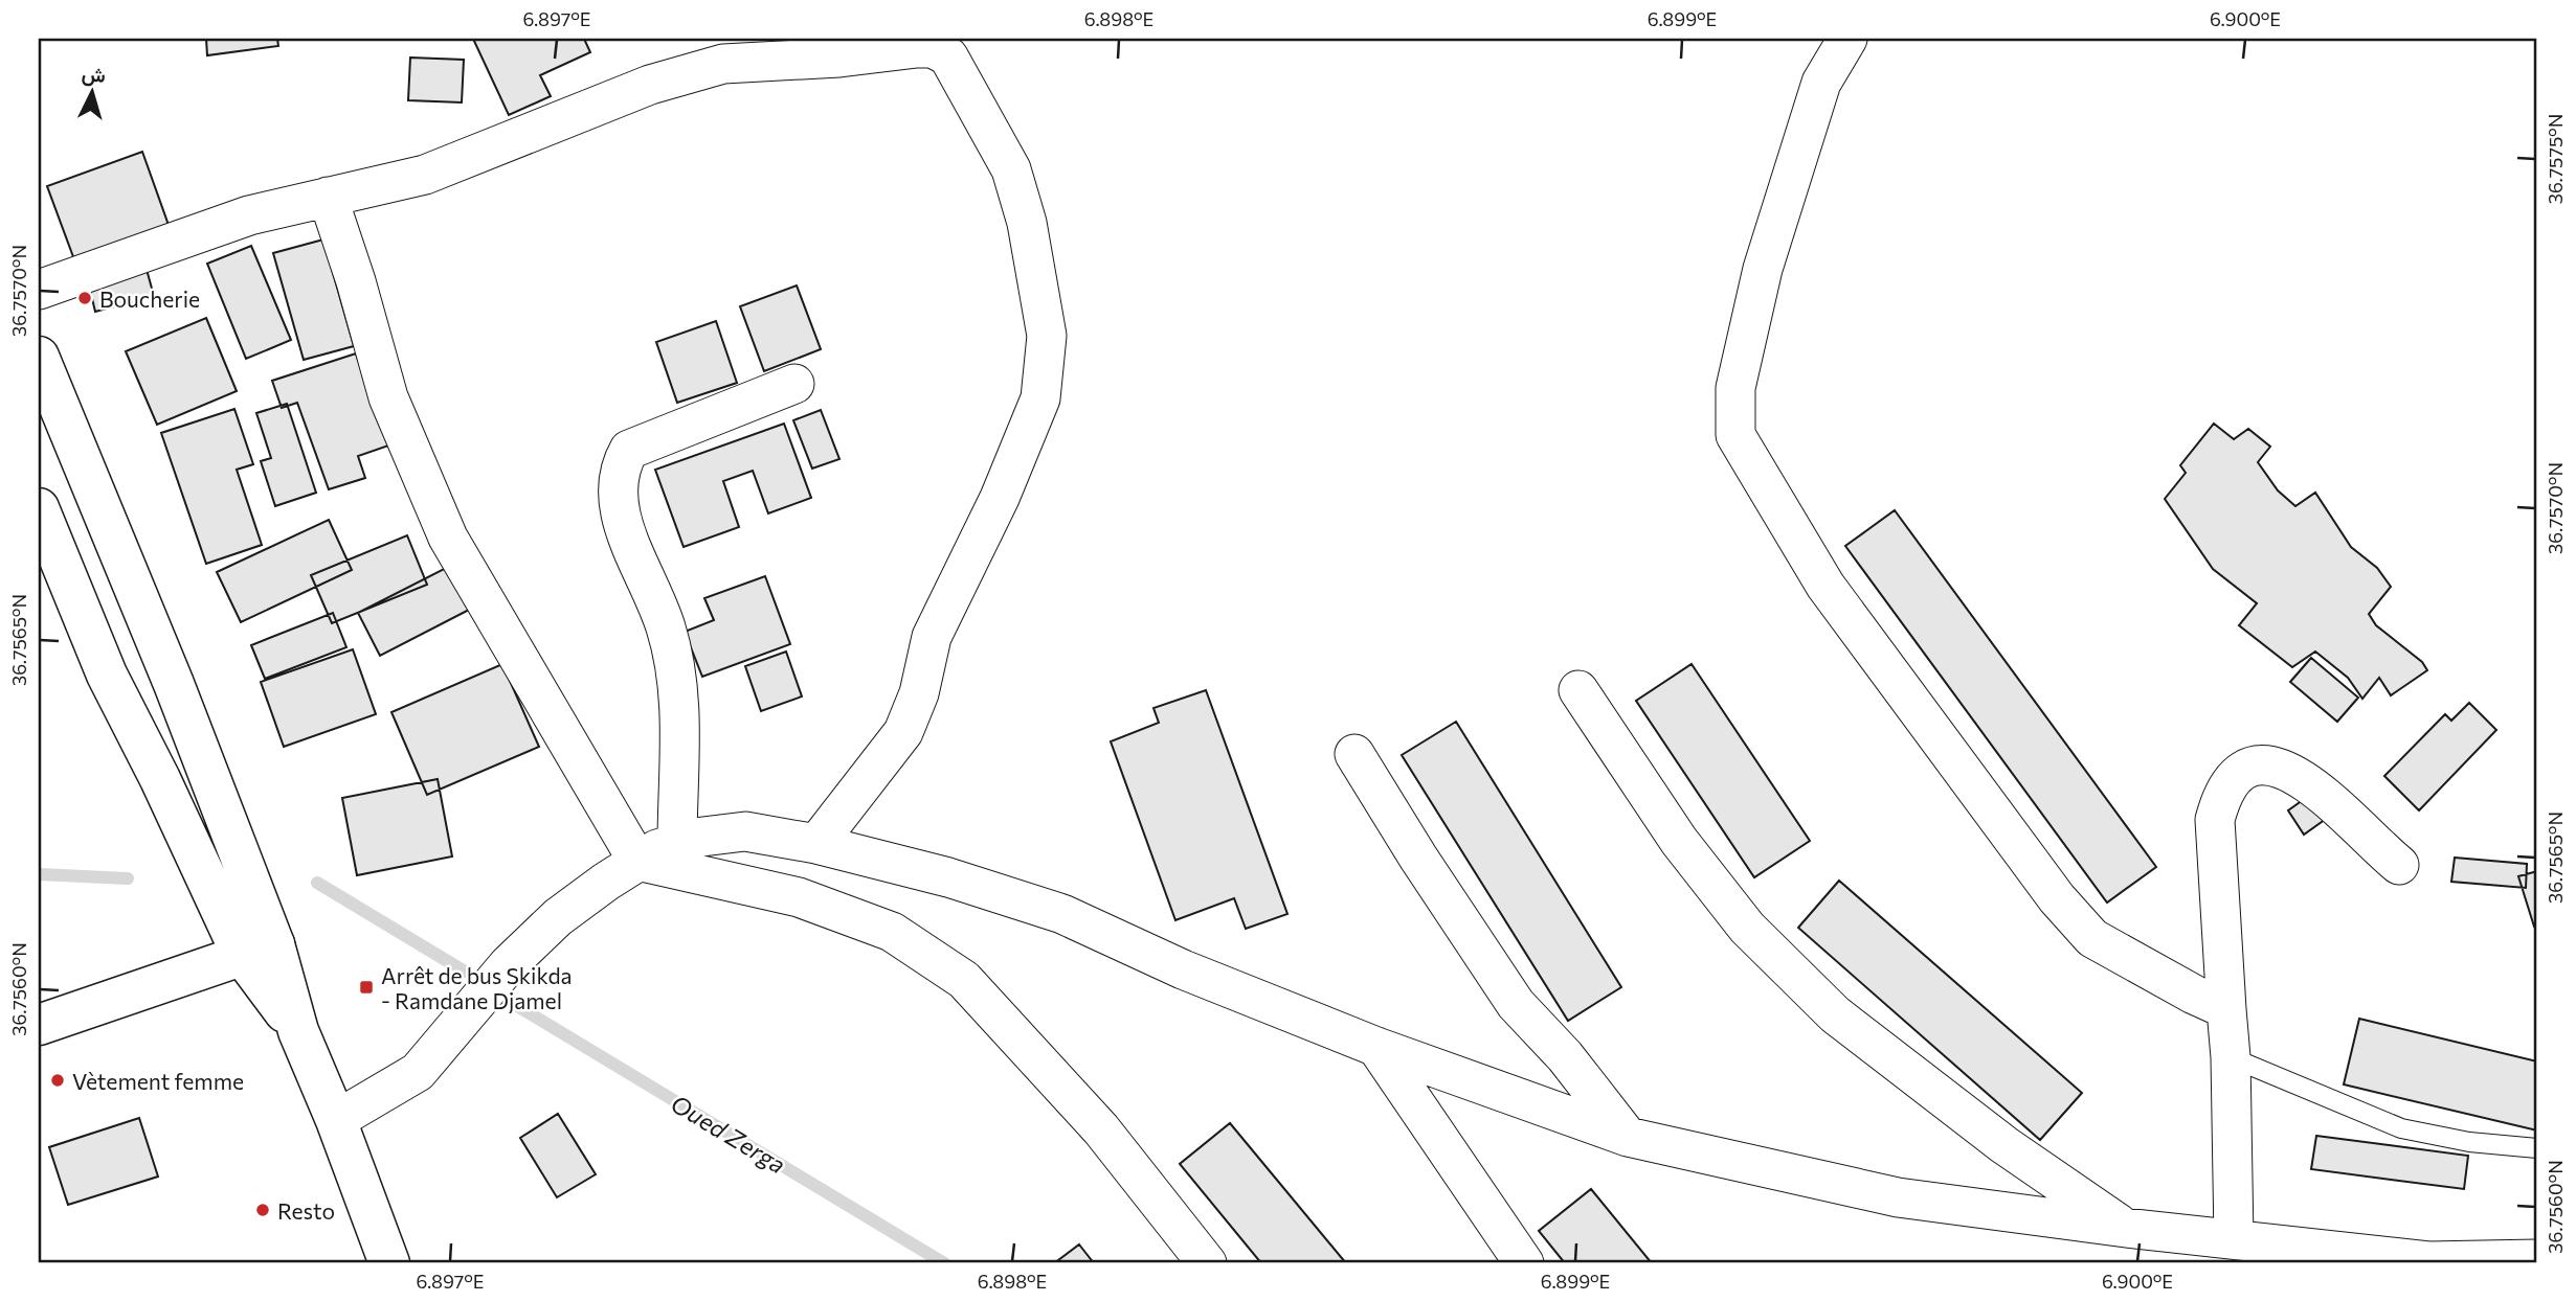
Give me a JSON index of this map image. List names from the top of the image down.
{
  "water": ["Oued Zerga"],
  "places": {
    "other": ["Boucherie", "Vètement femme", "Resto"],
    "transit": ["Arrêt de bus Skikda - Ramdane Djamel"]
  },
  "north": "top",
  "coordinates": [
    "6.897°E",
    "6.898°E",
    "6.899°E",
    "6.900°E",
    "36.7575°N",
    "36.7570°N",
    "36.7565°N",
    "36.7560°N"
  ]
}
